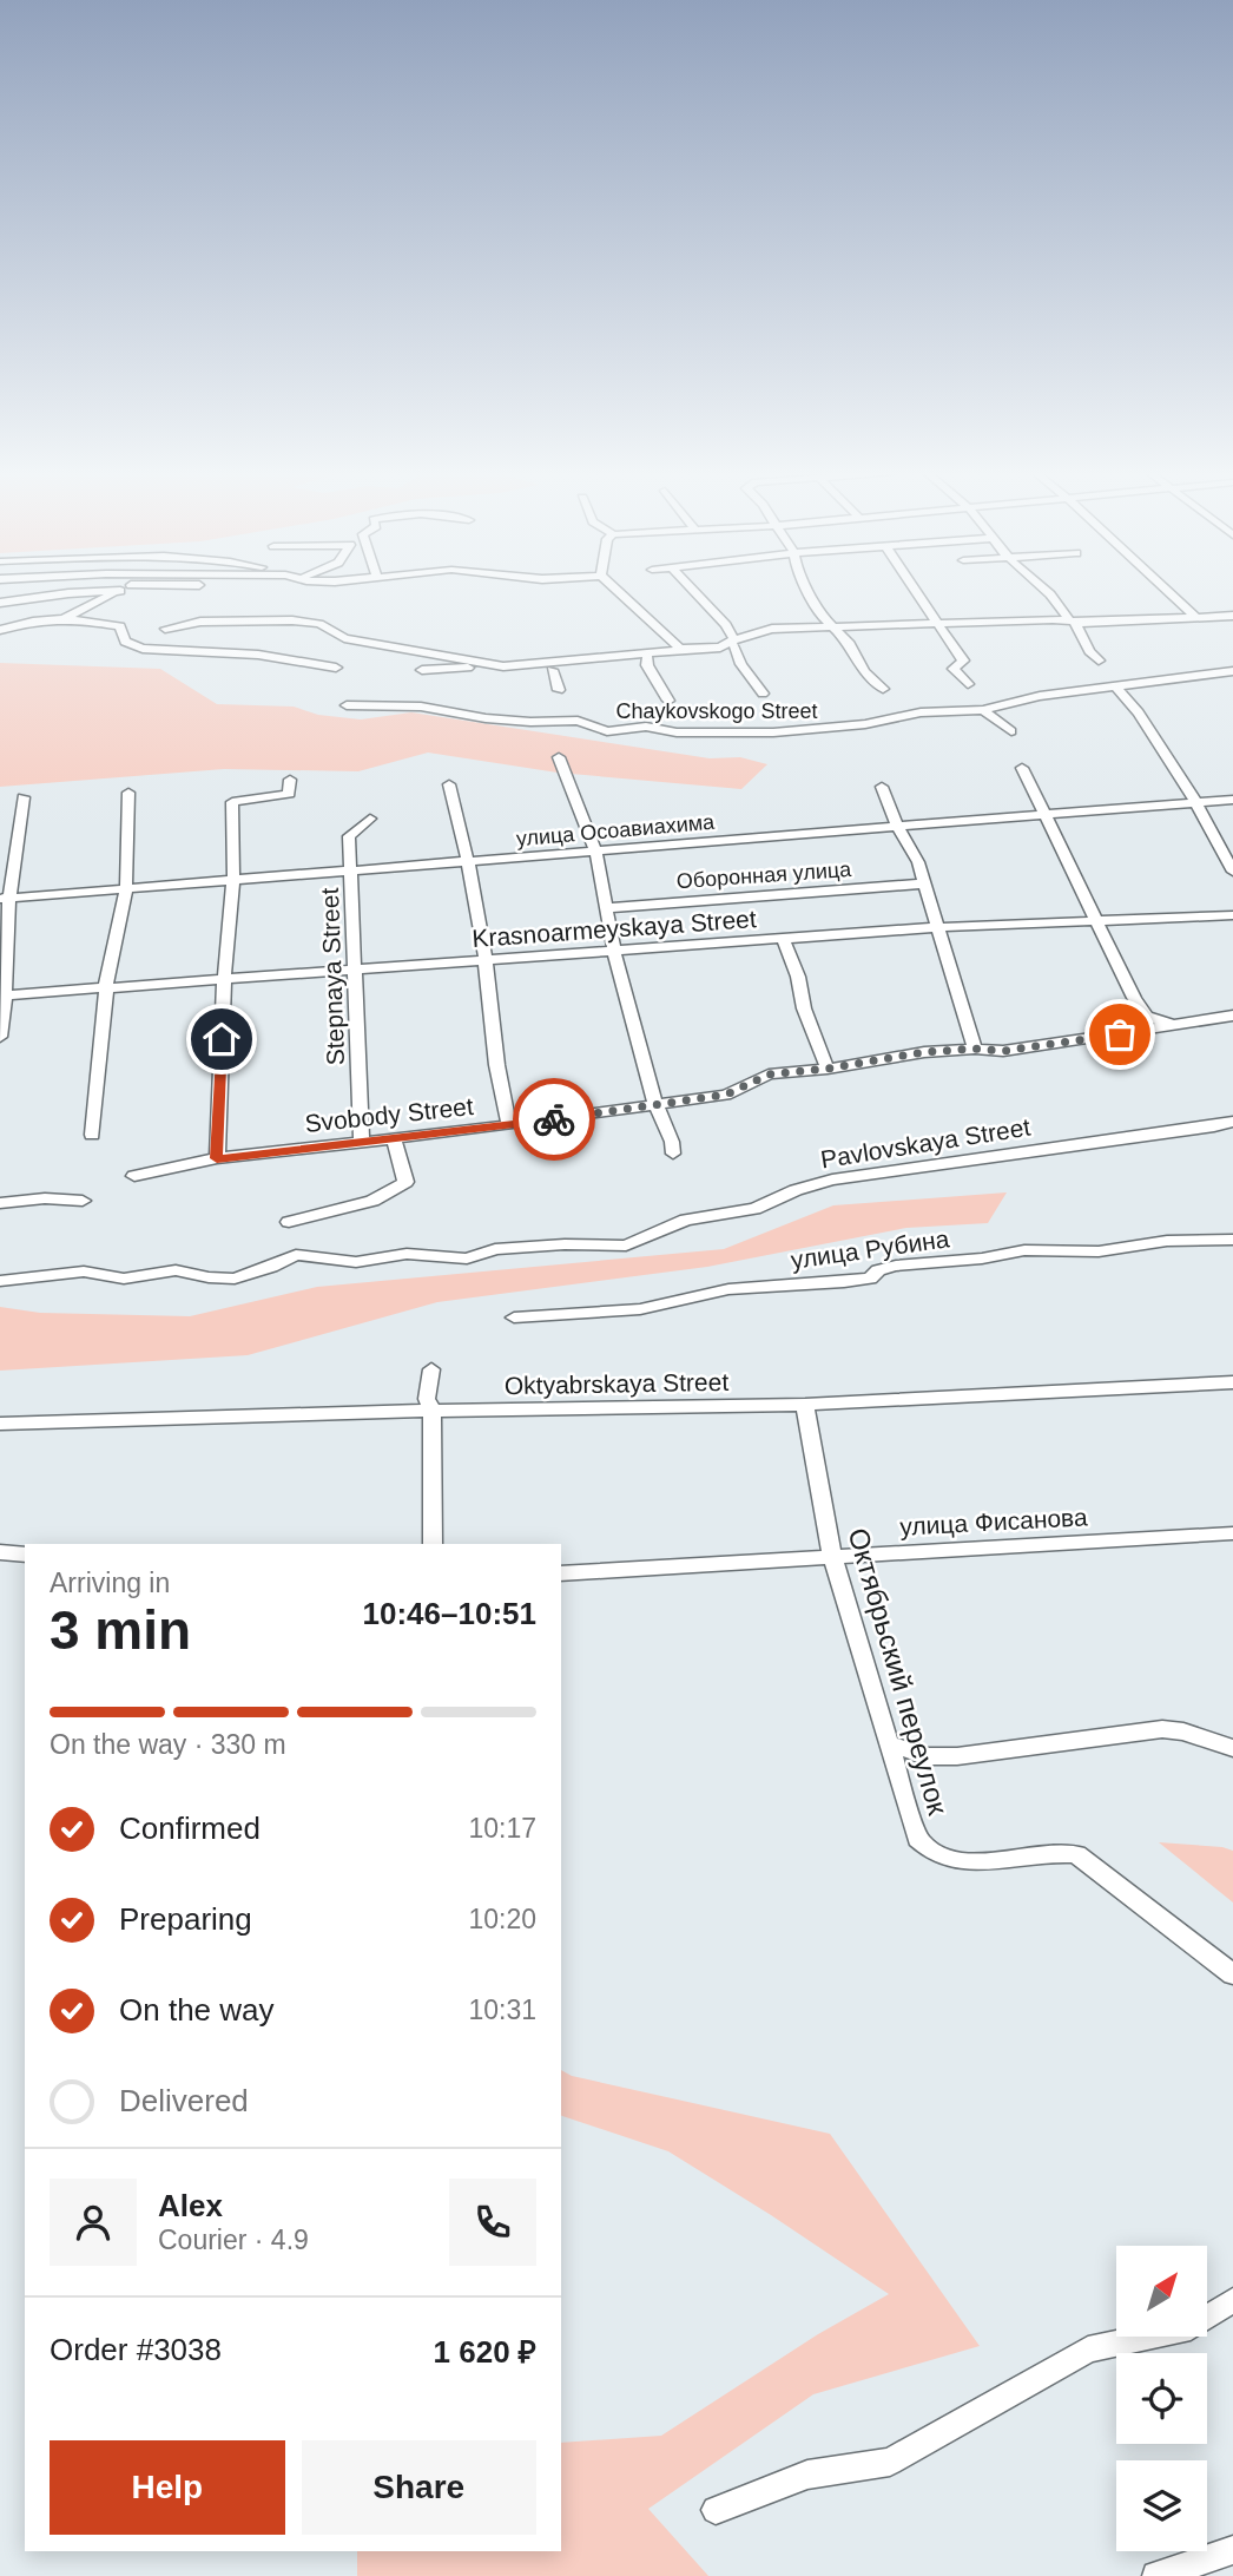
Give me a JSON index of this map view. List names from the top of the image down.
{
  "streets": {
    "street": [
      "Chaykovskogo Street",
      "улица Осоавиахима",
      "Оборонная улица",
      "Krasnoarmeyskaya Street",
      "Stepnaya Street",
      "Svobody Street",
      "Pavlovskaya Street",
      "улица Рубина",
      "Oktyabrskaya Street",
      "улица Фисанова",
      "Октябрьский переулок"
    ]
  },
  "crossings": [
    ["улица Осоавиахима", "Stepnaya Street"],
    ["Krasnoarmeyskaya Street", "Stepnaya Street"],
    ["Stepnaya Street", "Svobody Street"],
    ["Oktyabrskaya Street", "Октябрьский переулок"],
    ["улица Фисанова", "Октябрьский переулок"]
  ],
  "north": "top right",
  "page": {
    "heading": ["3 min", "Arriving in", "10:46–10:51"],
    "panel": [
      "Alex",
      "Courier · 4.9",
      "Order #3038",
      "1 620 ₽"
    ],
    "bar": "On the way · 330 m",
    "list": [
      ["Confirmed", "10:17"],
      ["Preparing", "10:20"],
      ["On the way", "10:31"],
      "Delivered"
    ],
    "buttons": ["Help", "Share"]
  }
}
